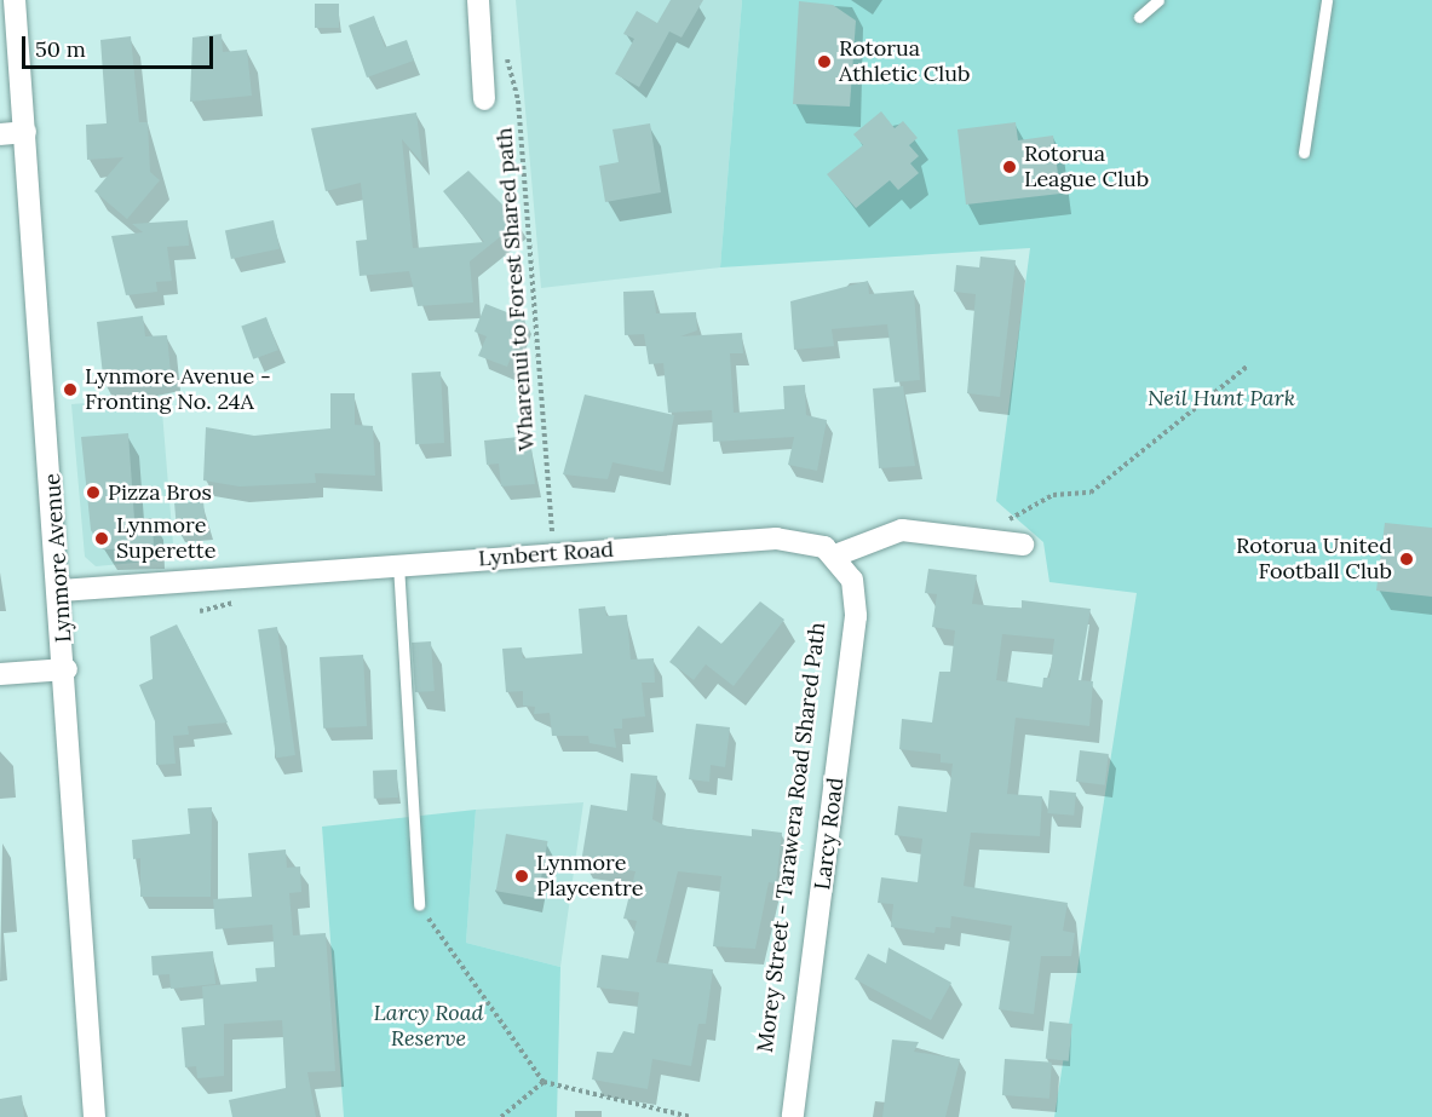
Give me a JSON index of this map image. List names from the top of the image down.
{
  "streets": {
    "street": ["Lynbert Road", "Lynmore Avenue", "Larcy Road"],
    "path": ["Wharenui to Forest Shared path"]
  },
  "crossings": [
    ["Lynbert Road", "Lynmore Avenue"],
    ["Lynbert Road", "Larcy Road"]
  ],
  "parks": ["Neil Hunt Park", "Larcy Road Reserve"],
  "places": [
    "Rotorua Athletic Club",
    "Rotorua League Club",
    "Lynmore Avenue - Fronting No. 24A",
    "Pizza Bros",
    "Lynmore Superette",
    "Rotorua United Football Club",
    "Lynmore Playcentre"
  ],
  "scale_bar": "50 m"
}
